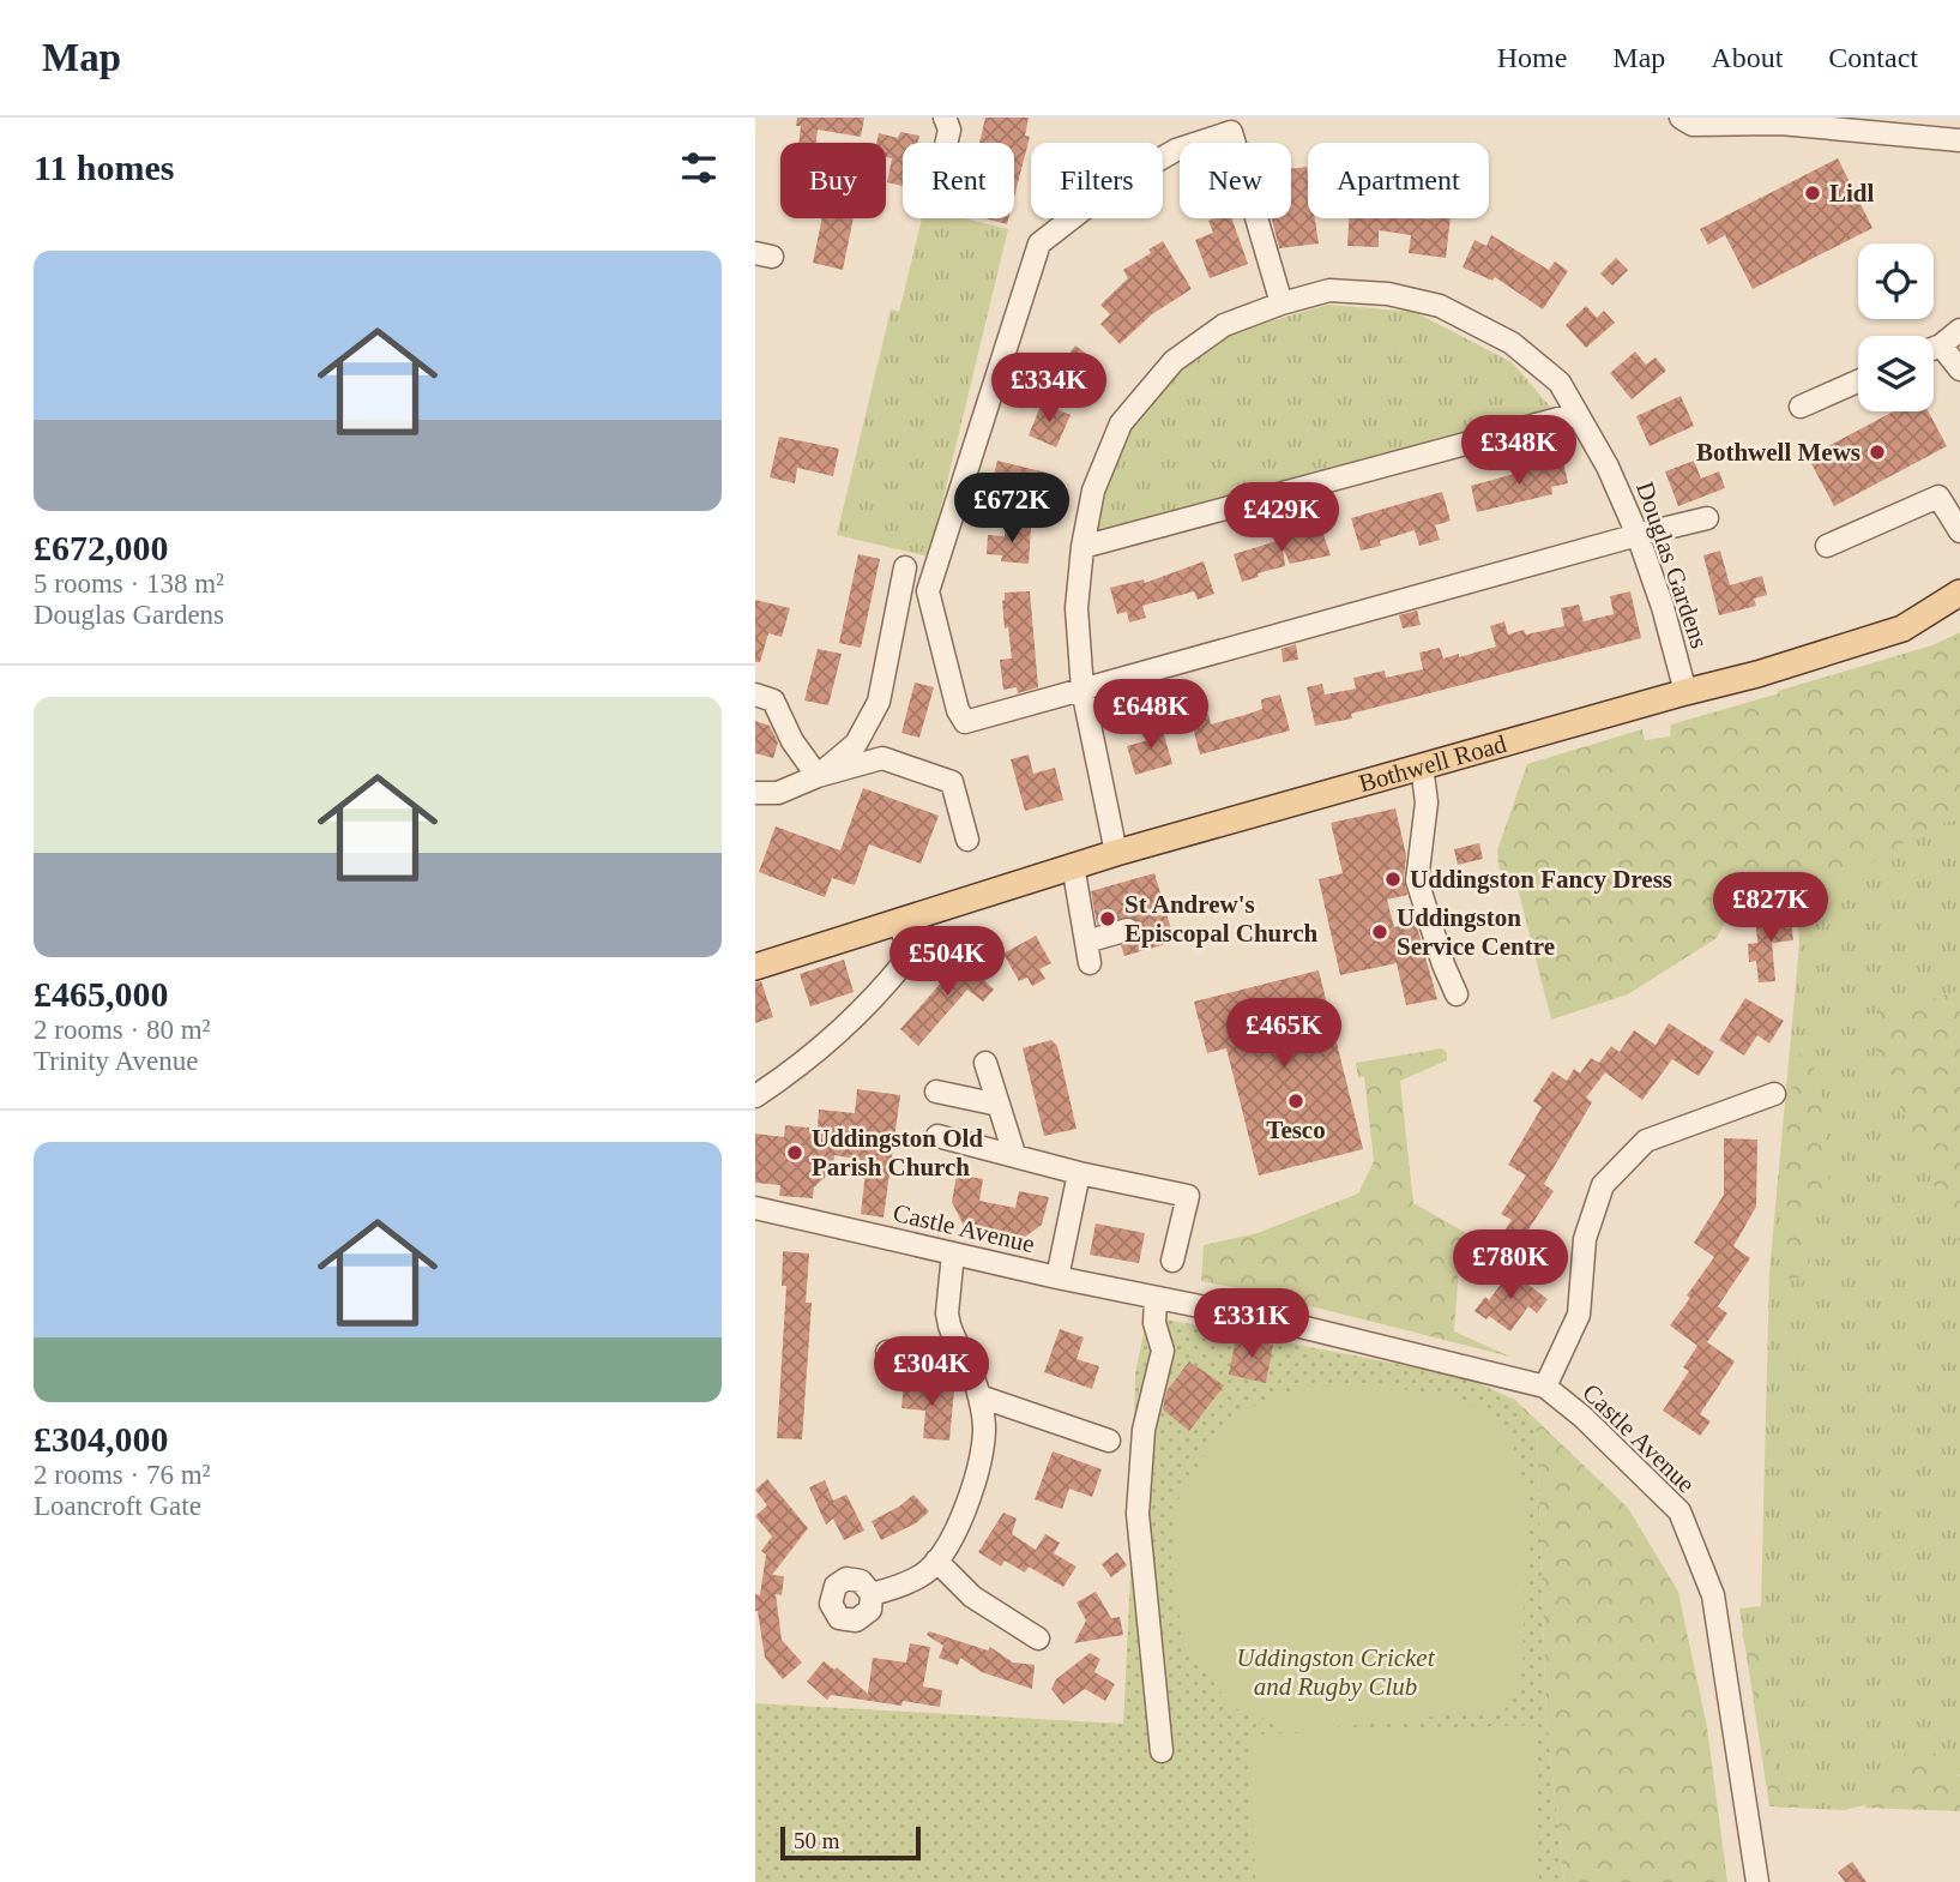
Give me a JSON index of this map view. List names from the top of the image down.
{
  "streets": {
    "main road": ["Bothwell Road"],
    "street": ["Douglas Gardens", "Castle Avenue"]
  },
  "crossings": [
    ["Douglas Gardens", "Bothwell Road"]
  ],
  "parks": ["Uddingston Cricket and Rugby Club"],
  "places": [
    "Lidl",
    "Bothwell Mews",
    "Uddingston Fancy Dress",
    "St Andrew's Episcopal Church",
    "Uddingston Service Centre",
    "Tesco",
    "Uddingston Old Parish Church"
  ],
  "scale_bar": "50 m",
  "page": {
    "header": "Map",
    "nav": [
      "Home",
      "Map",
      "About",
      "Contact"
    ],
    "heading": "11 homes",
    "chip": [
      "Buy",
      "Rent",
      "Filters",
      "New",
      "Apartment"
    ],
    "list": [
      {
        "name": "£672,000",
        "note": "5 rooms · 138 m² · Douglas Gardens"
      },
      {
        "name": "£465,000",
        "note": "2 rooms · 80 m² · Trinity Avenue"
      },
      {
        "name": "£304,000",
        "note": "2 rooms · 76 m² · Loancroft Gate"
      }
    ],
    "price": [
      "£334K",
      "£348K",
      "£672K",
      "£429K",
      "£648K",
      "£827K",
      "£504K",
      "£465K",
      "£780K",
      "£331K",
      "£304K"
    ],
    "scale": "50 m"
  }
}
